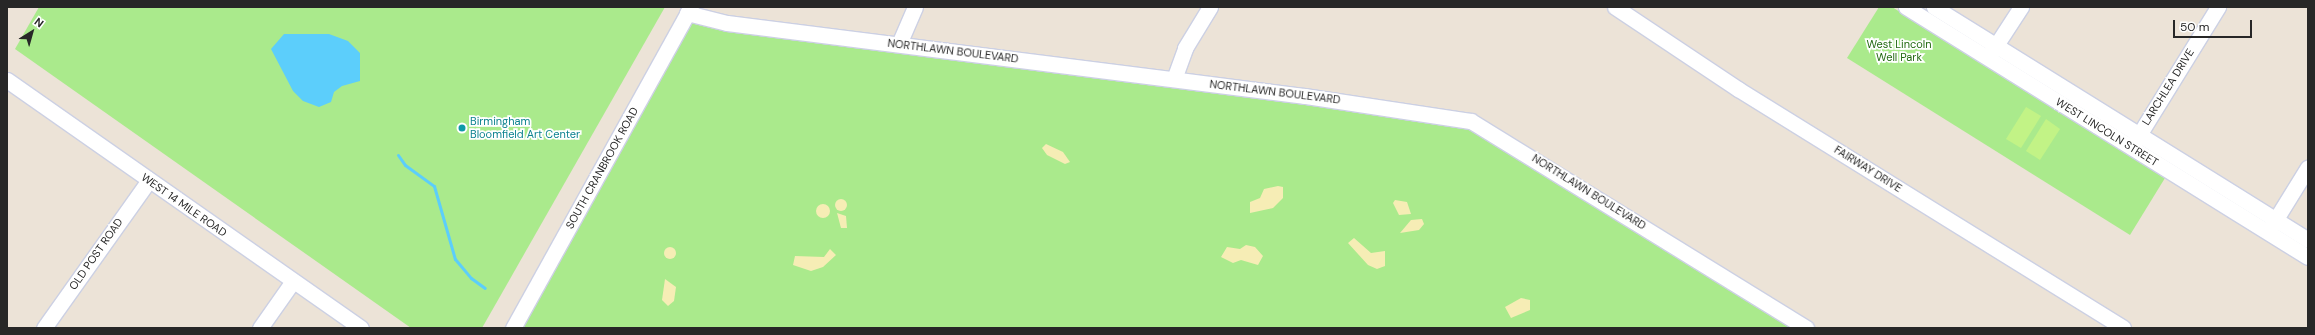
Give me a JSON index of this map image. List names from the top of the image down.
{
  "streets": {
    "street": [
      "NORTHLAWN BOULEVARD",
      "LARCHLEA DRIVE",
      "WEST LINCOLN STREET",
      "SOUTH CRANBROOK ROAD",
      "FAIRWAY DRIVE",
      "WEST 14 MILE ROAD",
      "OLD POST ROAD"
    ]
  },
  "crossings": [
    ["NORTHLAWN BOULEVARD", "SOUTH CRANBROOK ROAD"],
    ["LARCHLEA DRIVE", "WEST LINCOLN STREET"],
    ["WEST 14 MILE ROAD", "OLD POST ROAD"]
  ],
  "parks": ["West Lincoln Well Park"],
  "places": ["Birmingham Bloomfield Art Center"],
  "scale_bar": "50 m",
  "north": "top right"
}
